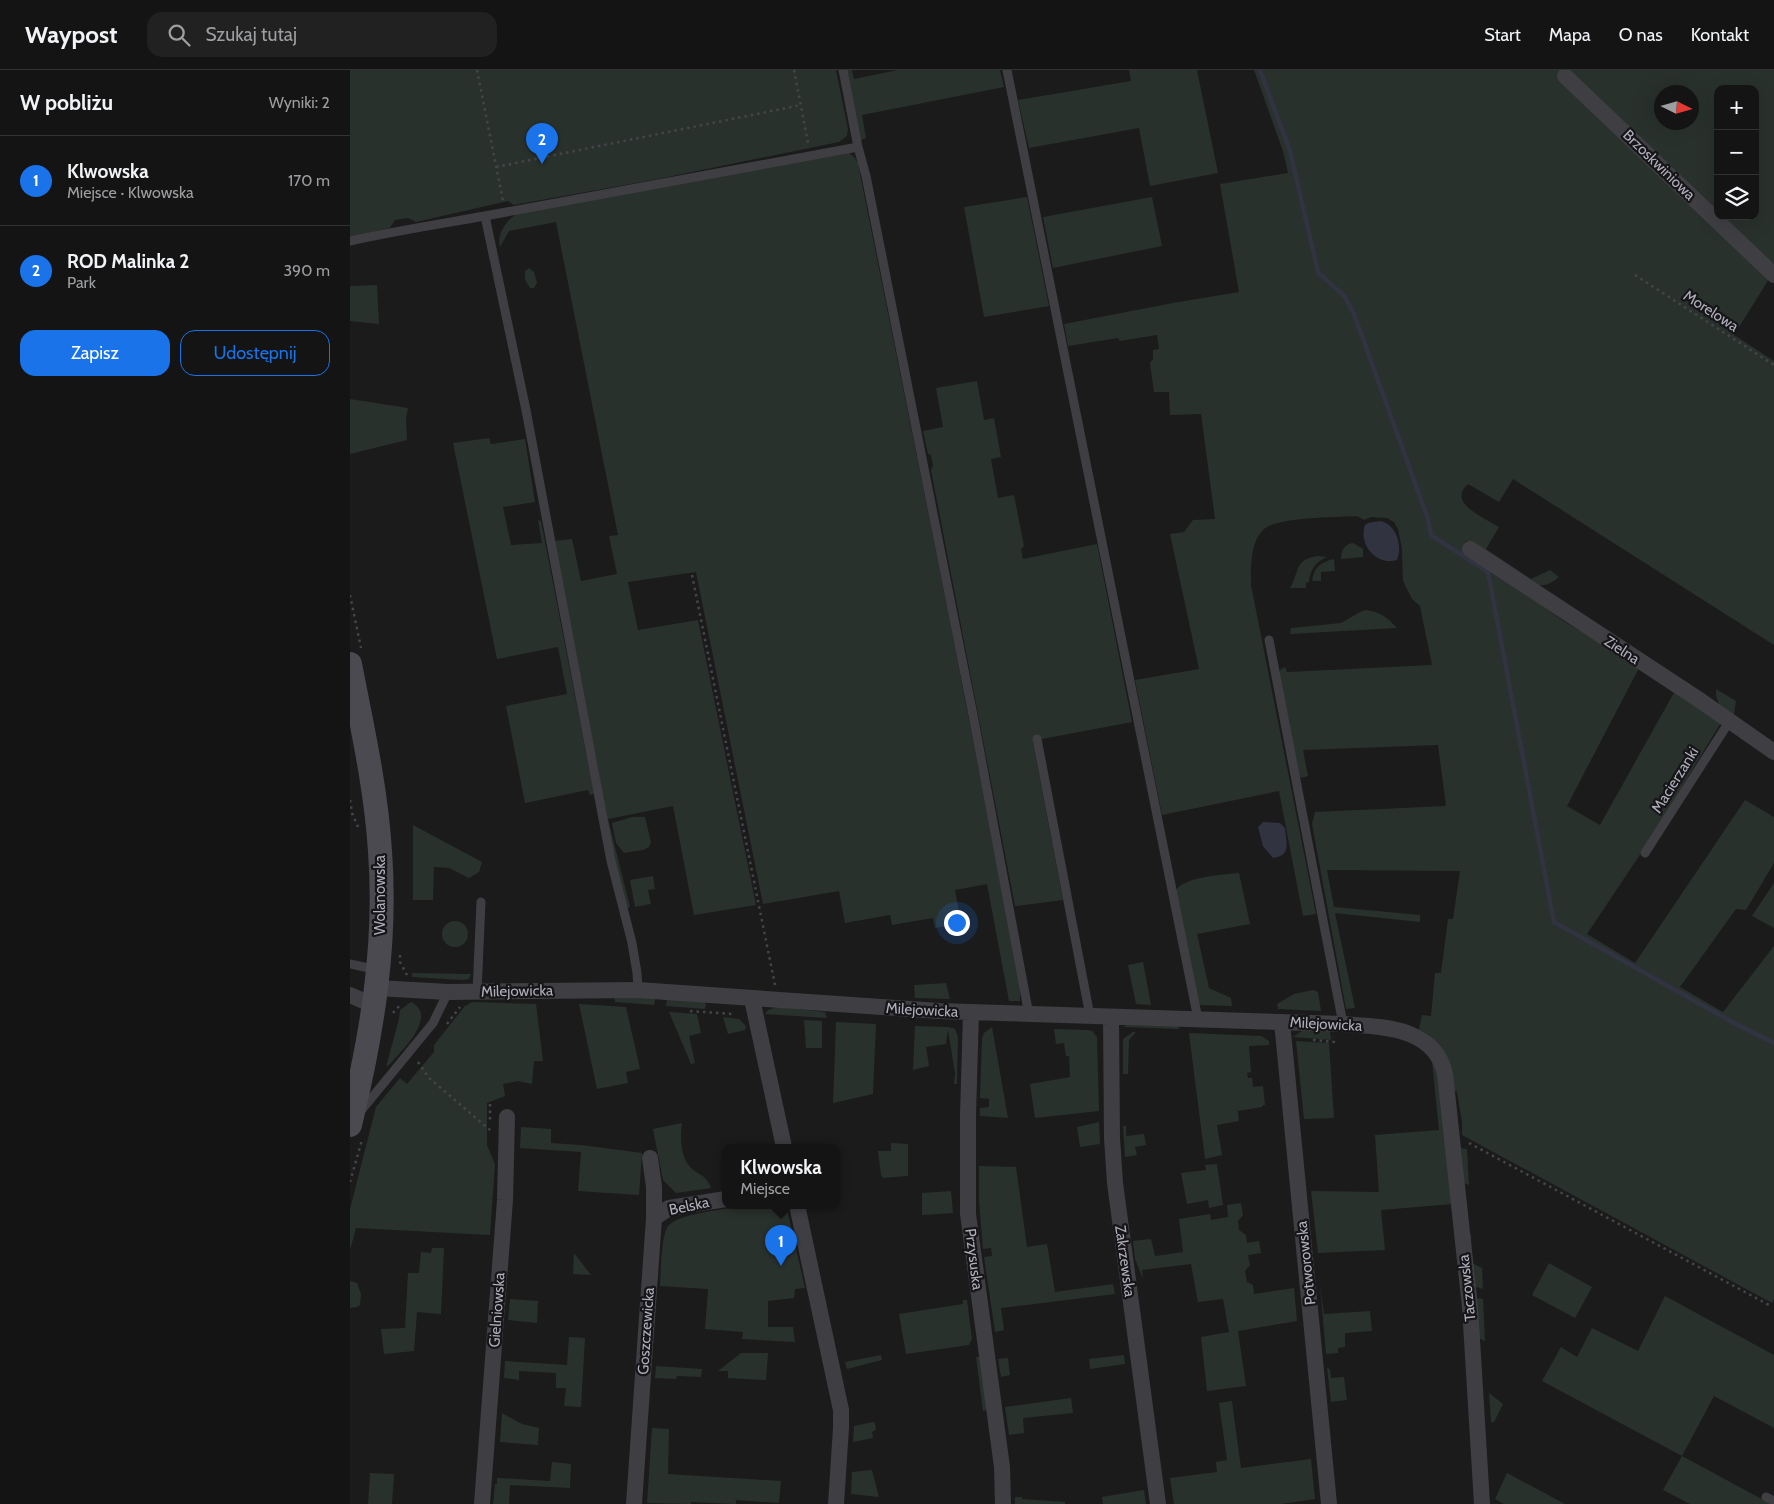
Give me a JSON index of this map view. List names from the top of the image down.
{
  "streets": {
    "street": [
      "Brzoskwiniowa",
      "Zielna",
      "Wolanowska",
      "Milejowicka",
      "Belska",
      "Przysuska",
      "Zakrzewska",
      "Potworowska",
      "Taczowska",
      "Gielniowska",
      "Goszczewicka"
    ],
    "lane": ["Macierzanki"],
    "path": ["Morelowa"]
  },
  "crossings": [
    ["Zielna", "Macierzanki"],
    ["Wolanowska", "Milejowicka"],
    ["Milejowicka", "Przysuska"],
    ["Milejowicka", "Zakrzewska"],
    ["Milejowicka", "Potworowska"],
    ["Milejowicka", "Taczowska"],
    ["Belska", "Goszczewicka"]
  ],
  "north": "right",
  "page": {
    "header": "Waypost",
    "search": "Szukaj tutaj",
    "nav": [
      "Start",
      "Mapa",
      "O nas",
      "Kontakt"
    ],
    "heading": ["W pobliżu", "Wyniki: 2"],
    "map_buttons": ["+", "−"],
    "pins": ["2", "1"],
    "list": [
      {
        "mark": "1",
        "name": "Klwowska",
        "note": "Miejsce · Klwowska",
        "value": "170 m"
      },
      {
        "mark": "2",
        "name": "ROD Malinka 2",
        "note": "Park",
        "value": "390 m"
      }
    ],
    "buttons": ["Zapisz", "Udostępnij"],
    "popup": ["Klwowska", "Miejsce"]
  }
}
